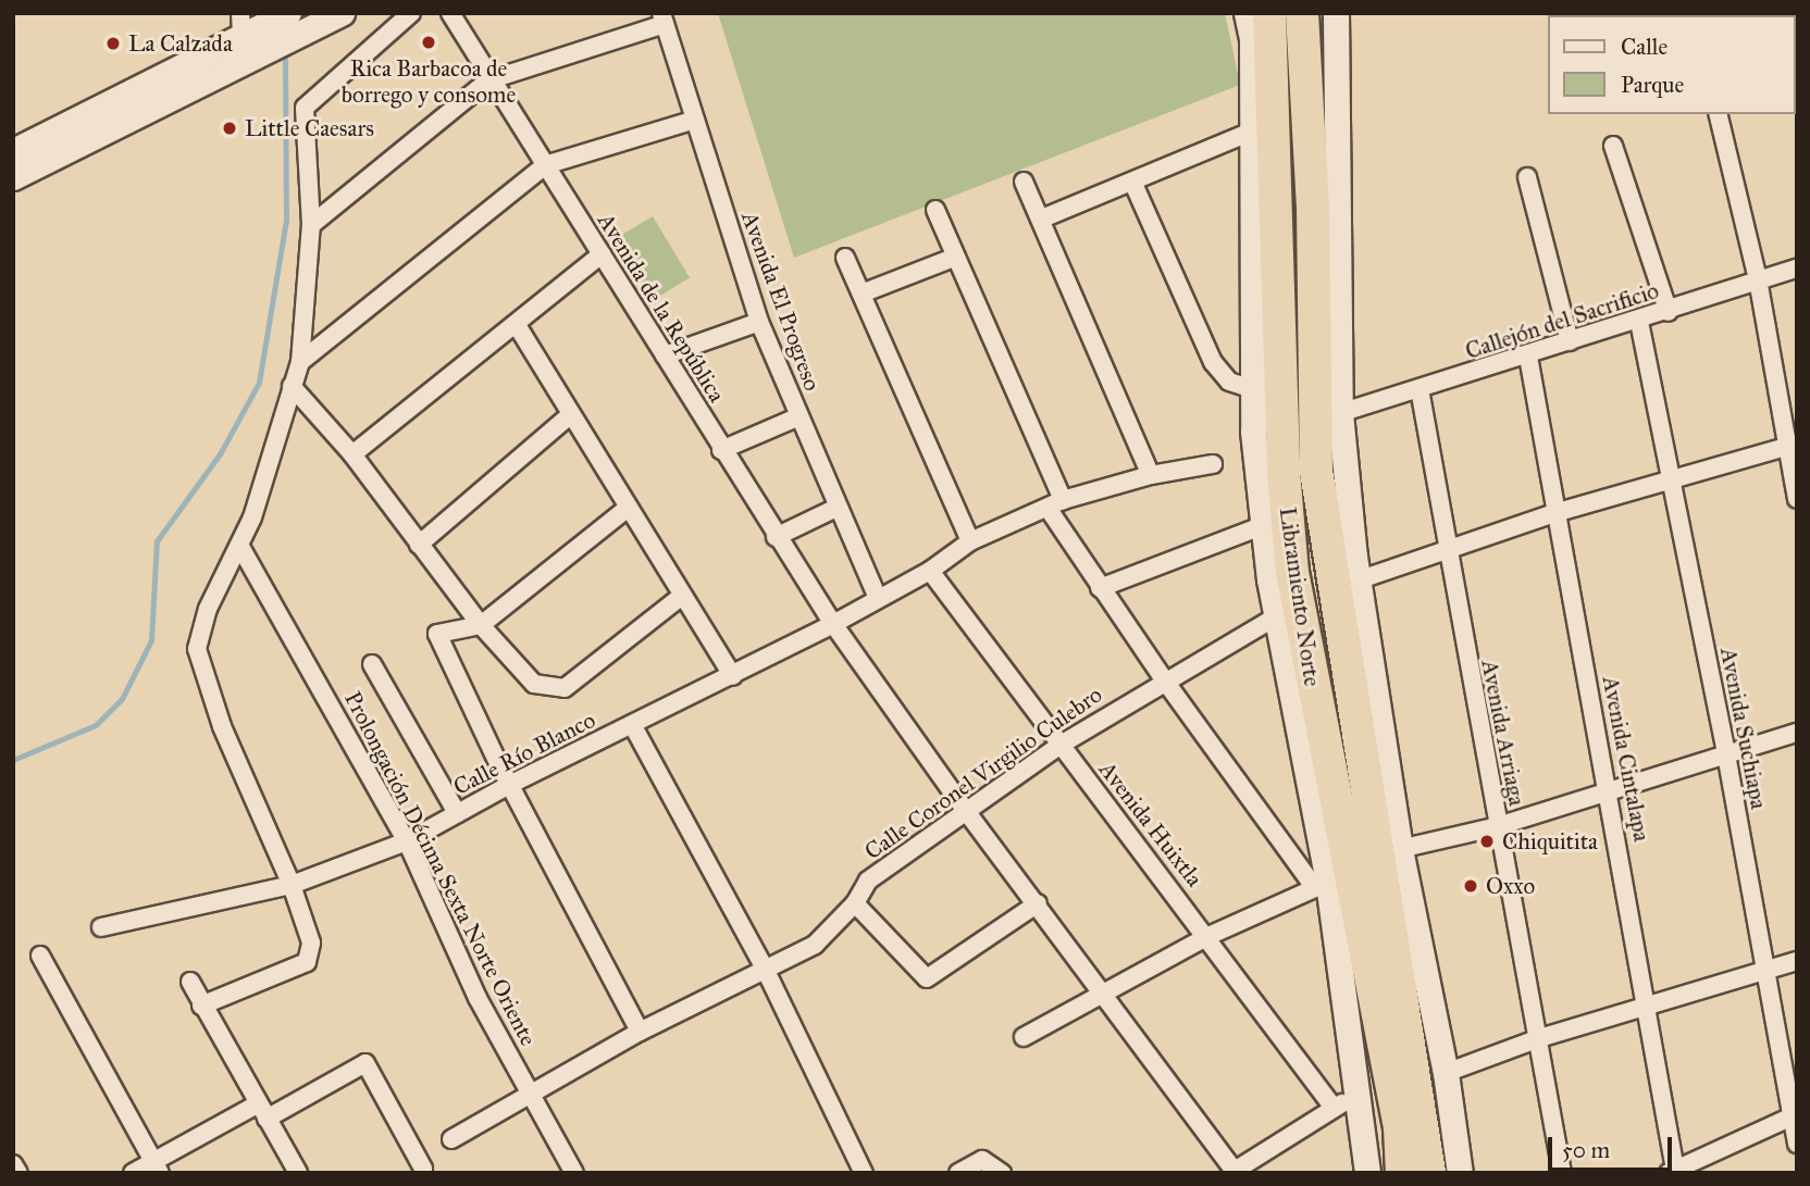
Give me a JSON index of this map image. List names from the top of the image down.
{
  "streets": {
    "highway": ["Libramiento Norte"],
    "street": [
      "Avenida El Progreso",
      "Avenida de la República",
      "Callejón del Sacrificio",
      "Avenida Suchiapa",
      "Avenida Arriaga",
      "Calle Río Blanco",
      "Avenida Cintalapa",
      "Calle Coronel Virgilio Culebro",
      "Avenida Huixtla",
      "Prolongación Décima Sexta Norte Oriente"
    ]
  },
  "crossings": [
    ["Avenida de la República", "Calle Coronel Virgilio Culebro"],
    ["Callejón del Sacrificio", "Avenida Suchiapa"],
    ["Callejón del Sacrificio", "Avenida Arriaga"],
    ["Callejón del Sacrificio", "Avenida Cintalapa"],
    ["Libramiento Norte", "Calle Coronel Virgilio Culebro"],
    ["Calle Río Blanco", "Prolongación Décima Sexta Norte Oriente"],
    ["Calle Coronel Virgilio Culebro", "Avenida Huixtla"],
    ["Calle Coronel Virgilio Culebro", "Prolongación Décima Sexta Norte Oriente"]
  ],
  "places": [
    "Rica Barbacoa de borrego y consome",
    "La Calzada",
    "Little Caesars",
    "Chiquitita",
    "Oxxo"
  ],
  "legend": ["Calle", "Parque"],
  "scale_bar": "50 m"
}
